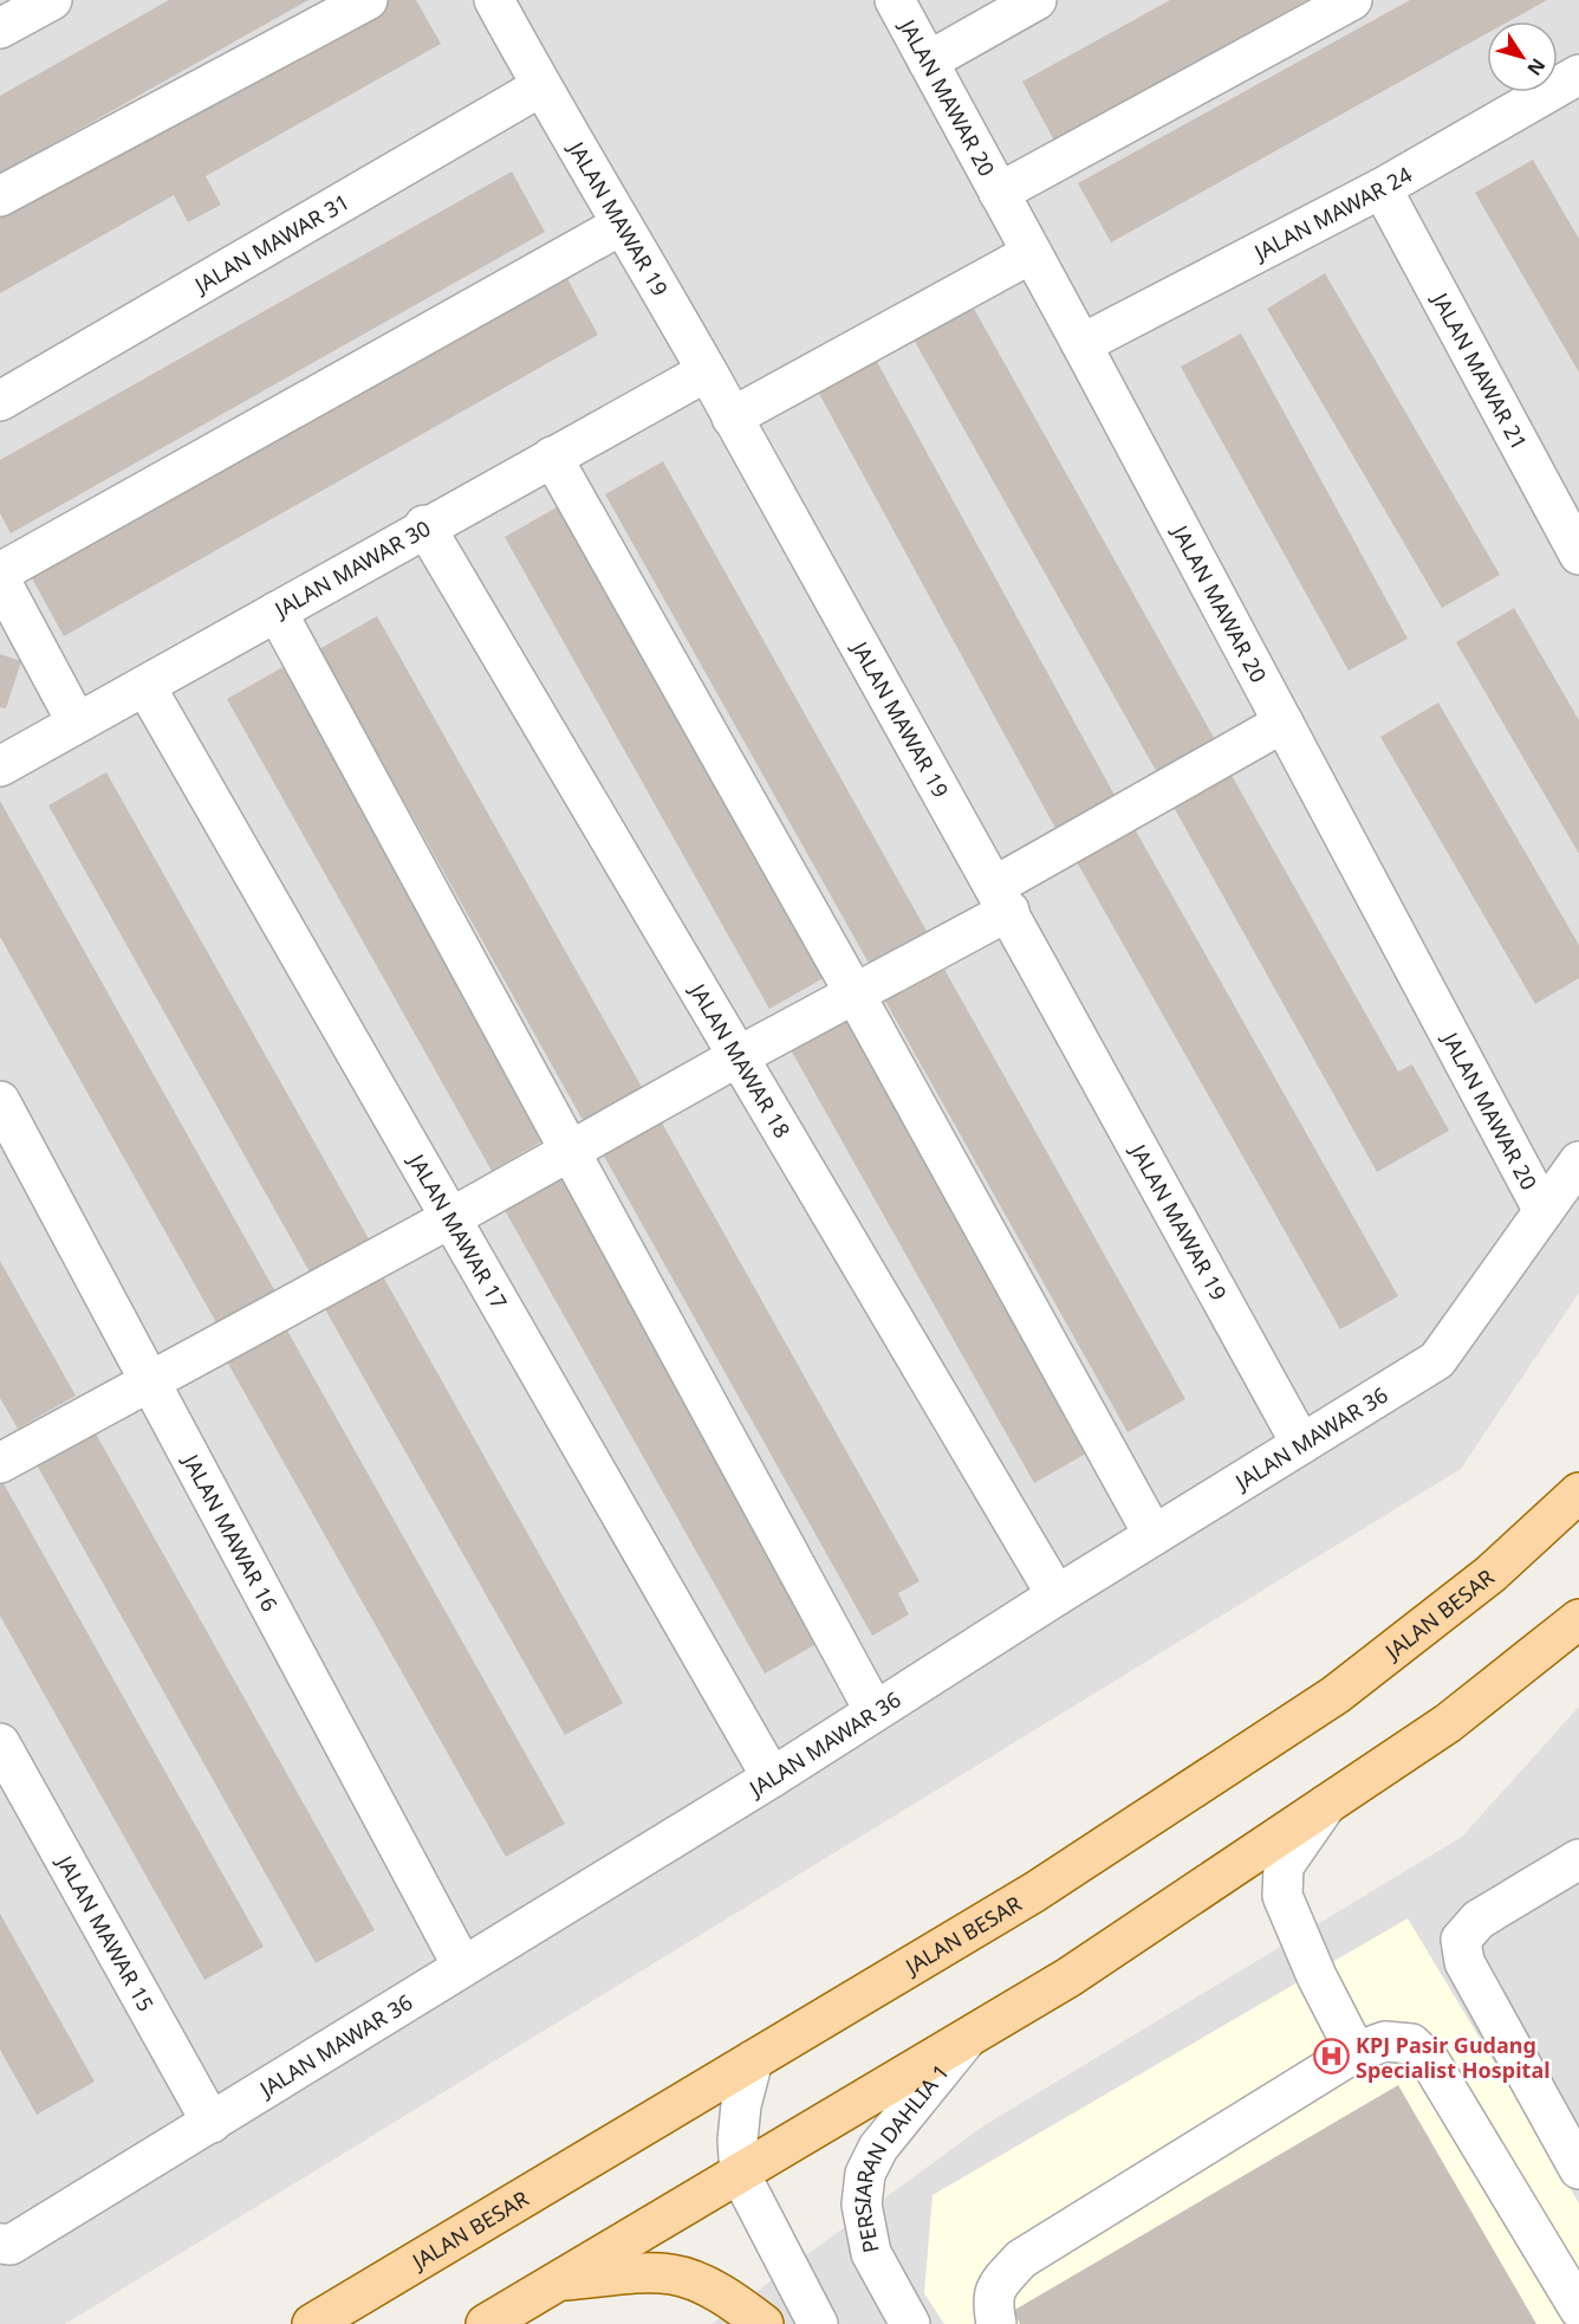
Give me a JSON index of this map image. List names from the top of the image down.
{
  "streets": {
    "main road": ["JALAN BESAR"],
    "street": [
      "JALAN MAWAR 20",
      "JALAN MAWAR 24",
      "JALAN MAWAR 19",
      "JALAN MAWAR 31",
      "JALAN MAWAR 21",
      "JALAN MAWAR 30",
      "JALAN MAWAR 18",
      "JALAN MAWAR 17",
      "JALAN MAWAR 36",
      "JALAN MAWAR 16",
      "JALAN MAWAR 15",
      "PERSIARAN DAHLIA 1"
    ]
  },
  "crossings": [
    ["JALAN MAWAR 20", "JALAN MAWAR 24"],
    ["JALAN MAWAR 20", "JALAN MAWAR 36"],
    ["JALAN MAWAR 24", "JALAN MAWAR 21"],
    ["JALAN MAWAR 19", "JALAN MAWAR 31"],
    ["JALAN MAWAR 19", "JALAN MAWAR 30"],
    ["JALAN MAWAR 19", "JALAN MAWAR 36"],
    ["JALAN MAWAR 30", "JALAN MAWAR 18"],
    ["JALAN MAWAR 30", "JALAN MAWAR 17"],
    ["JALAN MAWAR 18", "JALAN MAWAR 36"],
    ["JALAN MAWAR 17", "JALAN MAWAR 36"],
    ["JALAN MAWAR 36", "JALAN MAWAR 16"],
    ["JALAN MAWAR 36", "JALAN MAWAR 15"]
  ],
  "places": {
    "hospital": ["KPJ Pasir Gudang Specialist Hospital"]
  },
  "north": "bottom right"
}
